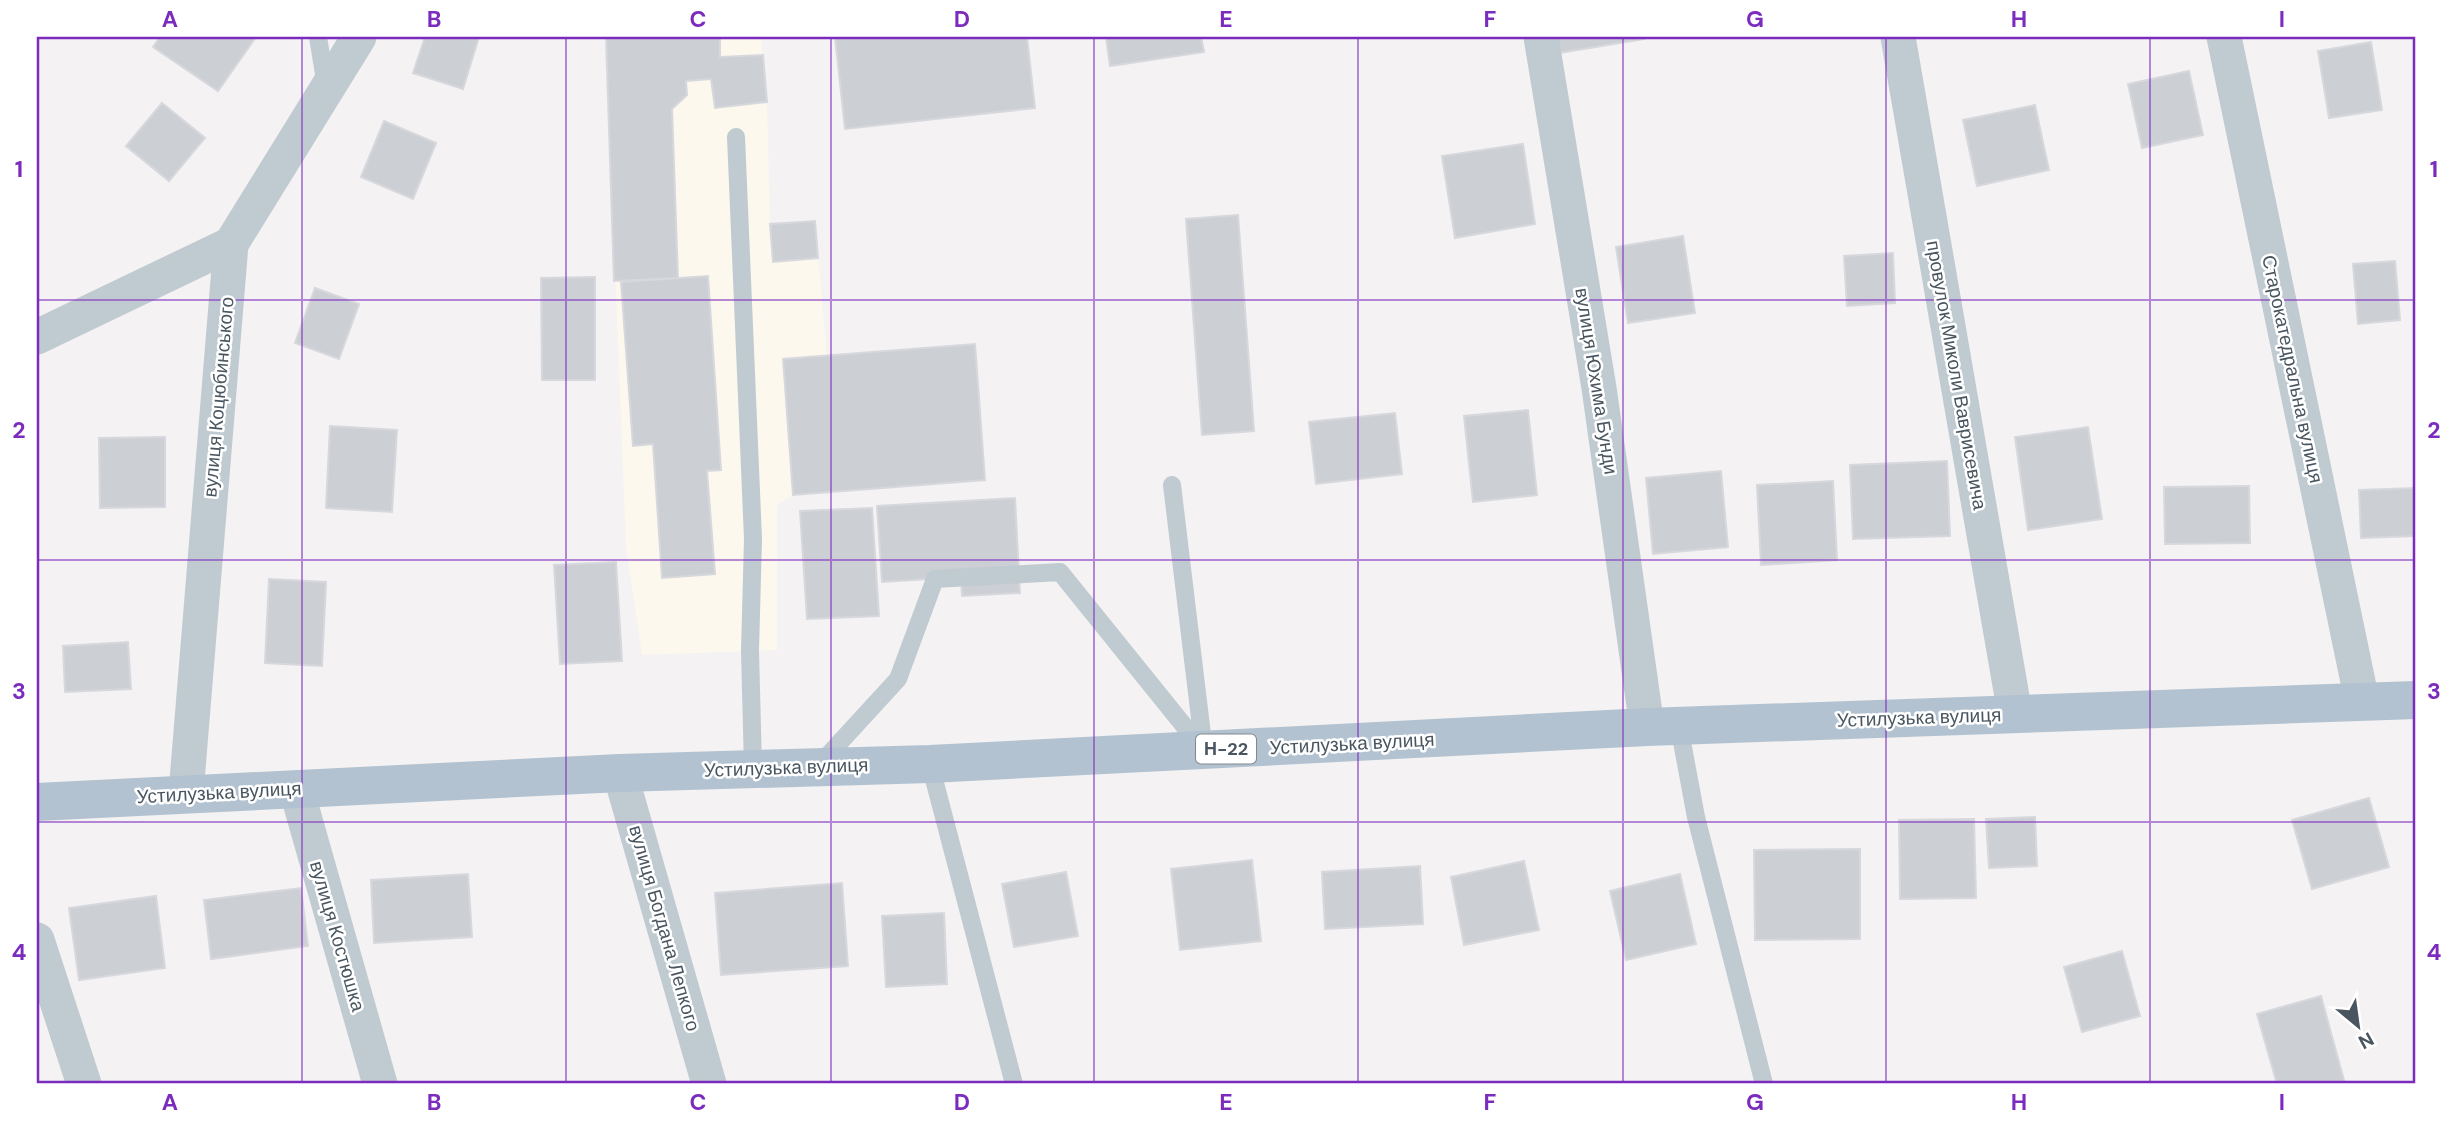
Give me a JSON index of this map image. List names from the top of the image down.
{
  "streets": {
    "main road": ["Устилузька вулиця", "Н-22"],
    "street": [
      "Старокатедральна вулиця",
      "провулок Миколи Ваврисевича",
      "вулиця Юхима Бунди",
      "вулиця Коцюбинського",
      "вулиця Богдана Лепкого",
      "вулиця Костюшка"
    ]
  },
  "crossings": [
    ["Старокатедральна вулиця", "Устилузька вулиця"],
    ["провулок Миколи Ваврисевича", "Устилузька вулиця"],
    ["вулиця Юхима Бунди", "Устилузька вулиця"],
    ["вулиця Коцюбинського", "Устилузька вулиця"],
    ["Устилузька вулиця", "вулиця Богдана Лепкого"],
    ["Устилузька вулиця", "вулиця Костюшка"]
  ],
  "north": "bottom right",
  "grid": {
    "columns": [
      "A",
      "B",
      "C",
      "D",
      "E",
      "F",
      "G",
      "H",
      "I"
    ],
    "rows": [
      "1",
      "2",
      "3",
      "4"
    ]
  }
}
